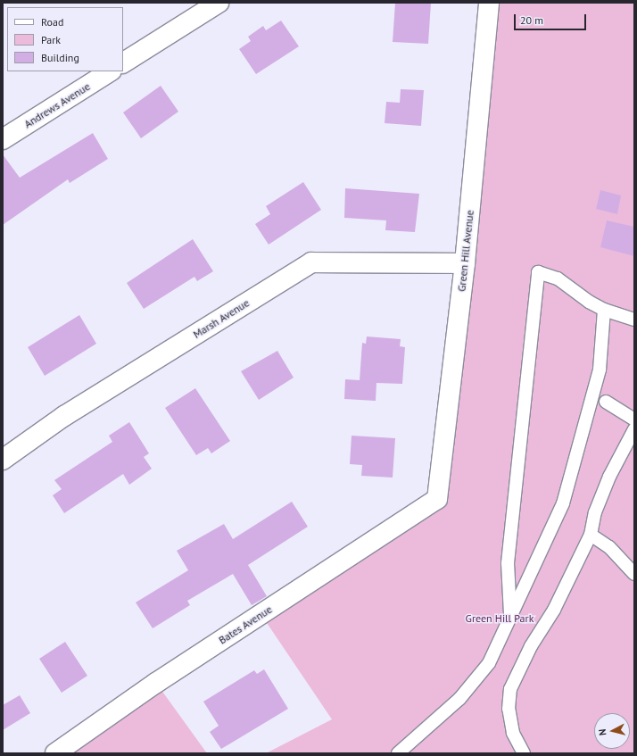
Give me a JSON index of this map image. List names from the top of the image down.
{
  "streets": {
    "street": [
      "Andrews Avenue",
      "Green Hill Avenue",
      "Marsh Avenue",
      "Bates Avenue"
    ]
  },
  "crossings": [
    ["Green Hill Avenue", "Marsh Avenue"],
    ["Green Hill Avenue", "Bates Avenue"]
  ],
  "parks": ["Green Hill Park"],
  "legend": ["Road", "Park", "Building"],
  "scale_bar": "20 m",
  "north": "left"
}
